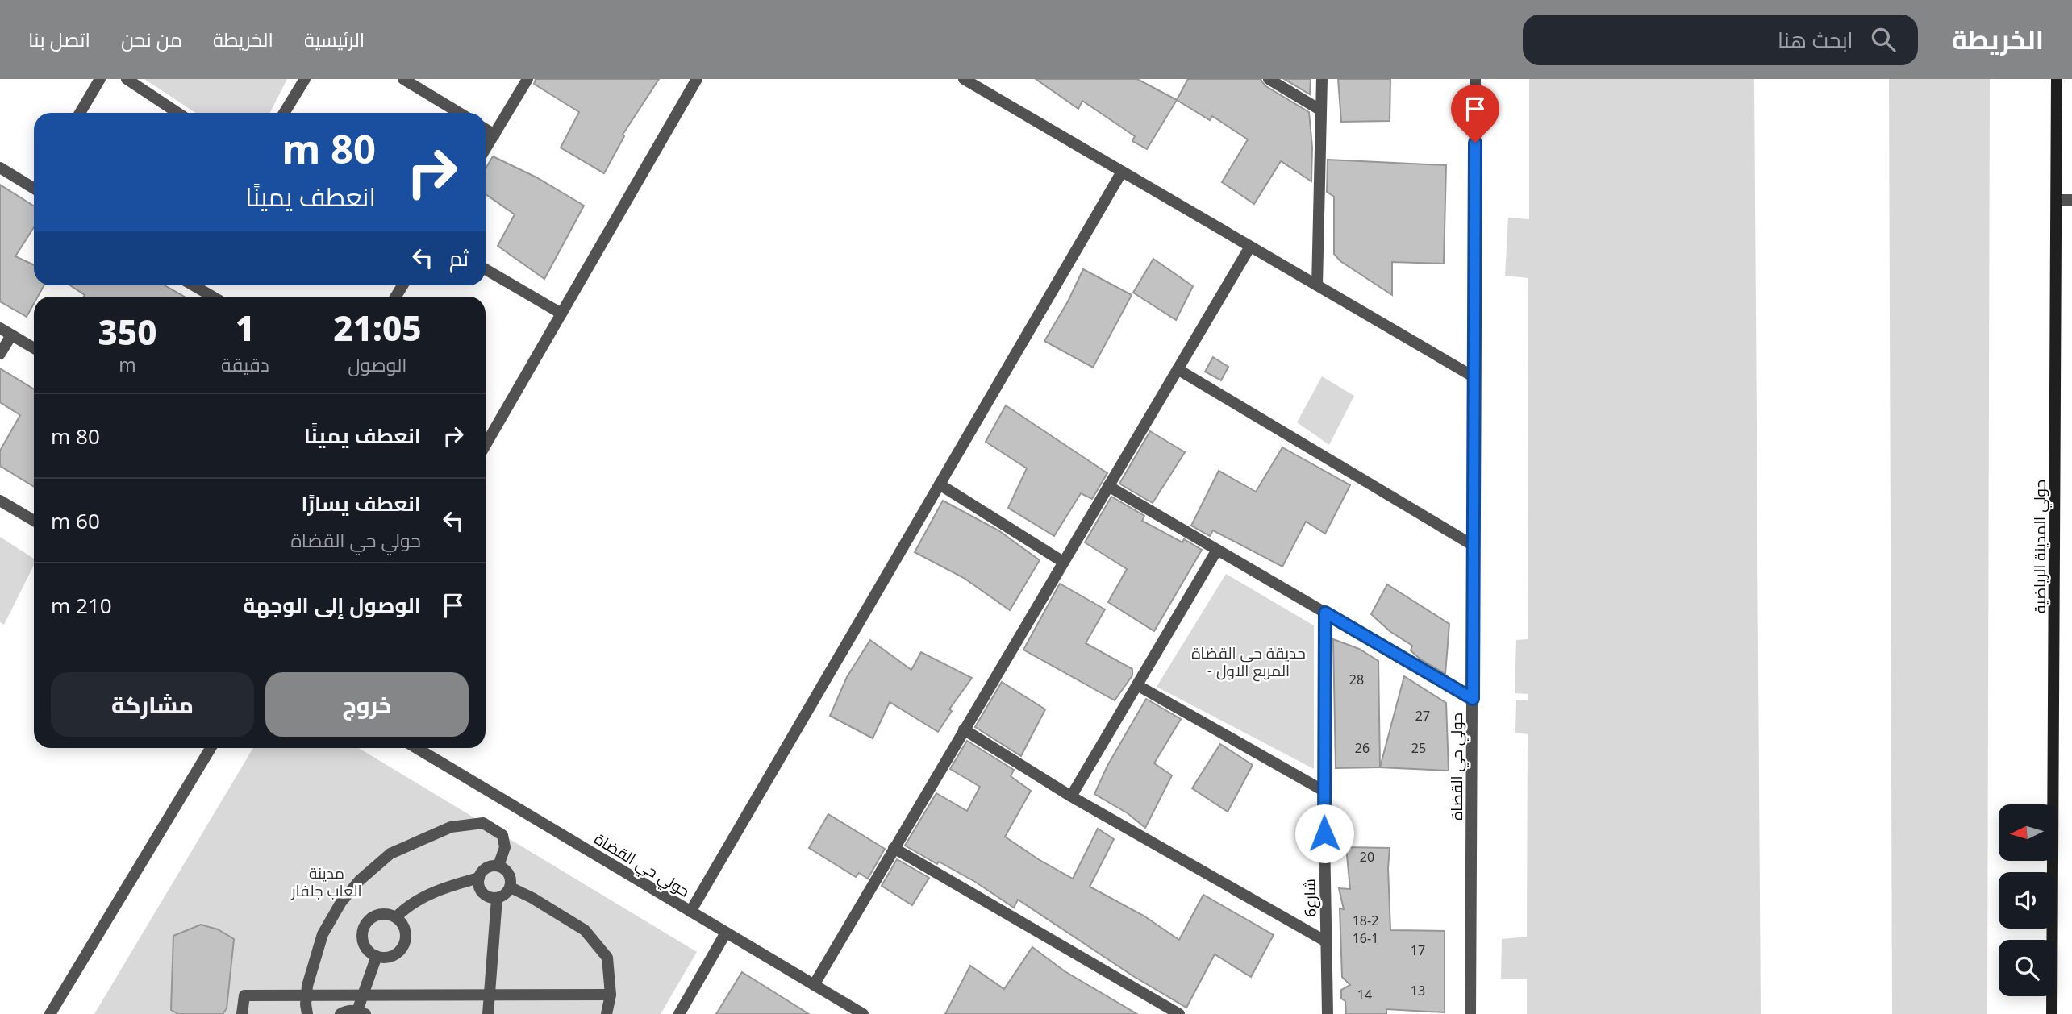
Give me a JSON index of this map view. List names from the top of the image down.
{
  "streets": {
    "street": ["حولي المدينة الرياضية", "حولي حي القضاة", "شارع6"]
  },
  "parks": ["حديقة حي القضاة - المربع الاول", "مدينة العاب جلفار"],
  "house_numbers": [
    "28",
    "27",
    "26",
    "25",
    "20",
    "18-2",
    "16-1",
    "17",
    "13",
    "14"
  ],
  "north": "left",
  "page": {
    "header": "الخريطة",
    "search": "ابحث هنا",
    "nav": [
      "الرئيسية",
      "الخريطة",
      "من نحن",
      "اتصل بنا"
    ],
    "turn": ["80 m", "انعطف يمينًا"],
    "then": "ثم",
    "eta": [
      "21:05",
      "الوصول",
      "1",
      "دقيقة",
      "350",
      "m"
    ],
    "list": [
      {
        "name": "انعطف يمينًا",
        "value": "80 m"
      },
      {
        "name": "انعطف يسارًا",
        "note": "حولي حي القضاة",
        "value": "60 m"
      },
      {
        "name": "الوصول إلى الوجهة",
        "value": "210 m"
      }
    ],
    "buttons": ["خروج", "مشاركة"]
  }
}
